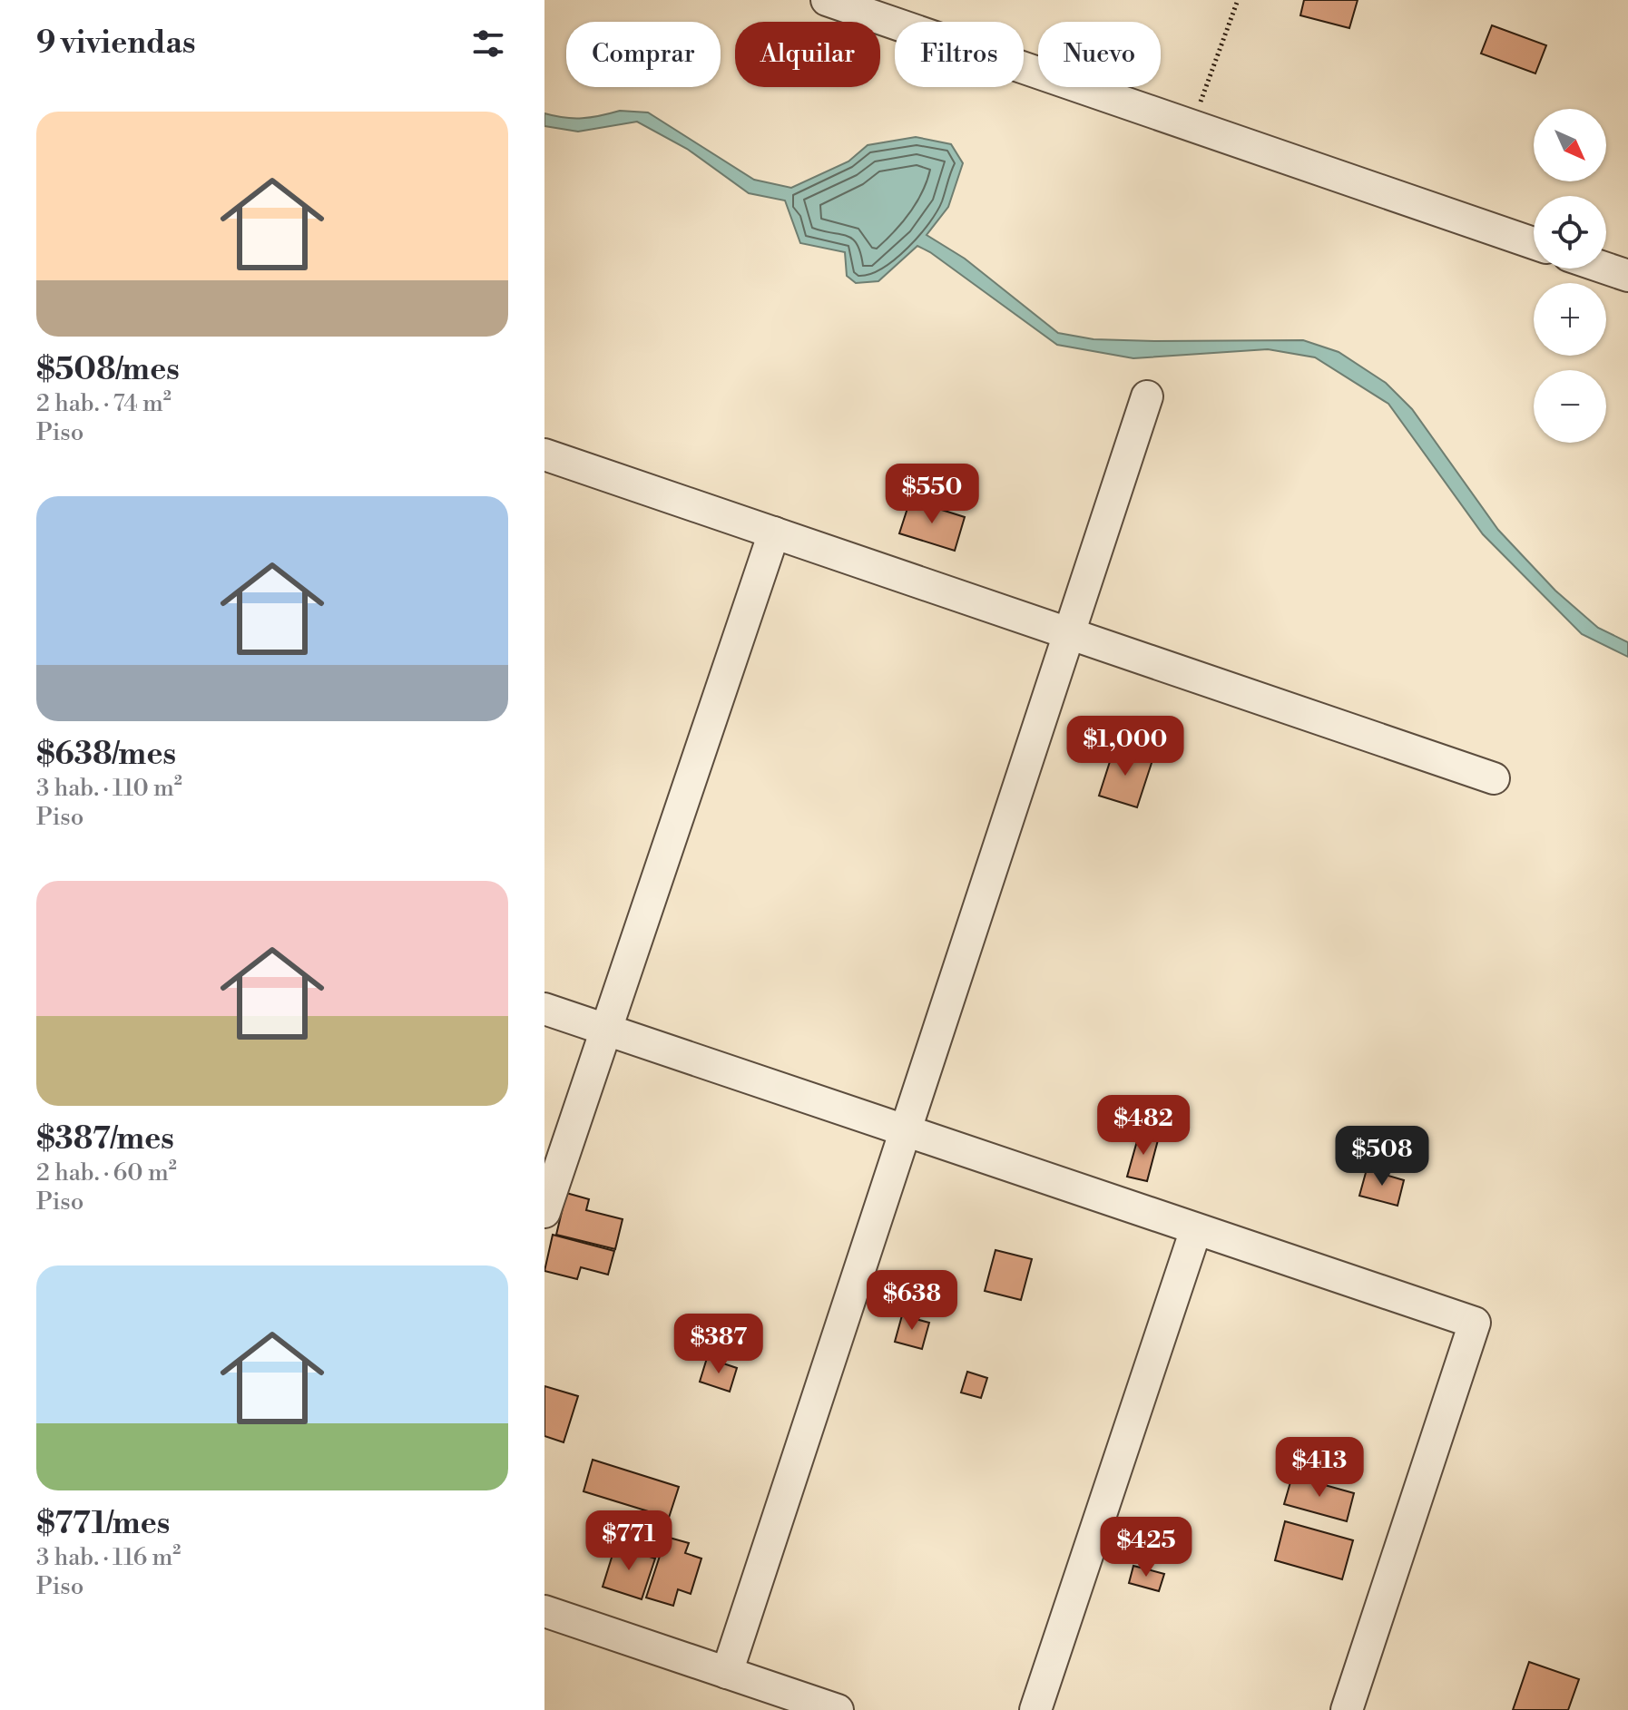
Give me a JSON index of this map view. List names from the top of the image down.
{
  "north": "bottom right",
  "page": {
    "heading": "9 viviendas",
    "chip": [
      "Comprar",
      "Alquilar",
      "Filtros",
      "Nuevo"
    ],
    "list": [
      {
        "name": "$508/mes",
        "note": "2 hab. · 74 m² · Piso"
      },
      {
        "name": "$638/mes",
        "note": "3 hab. · 110 m² · Piso"
      },
      {
        "name": "$387/mes",
        "note": "2 hab. · 60 m² · Piso"
      },
      {
        "name": "$771/mes",
        "note": "3 hab. · 116 m² · Piso"
      }
    ],
    "map_buttons": ["+", "−"],
    "price": [
      "$550",
      "$1,000",
      "$482",
      "$508",
      "$638",
      "$387",
      "$413",
      "$771",
      "$425"
    ]
  }
}
